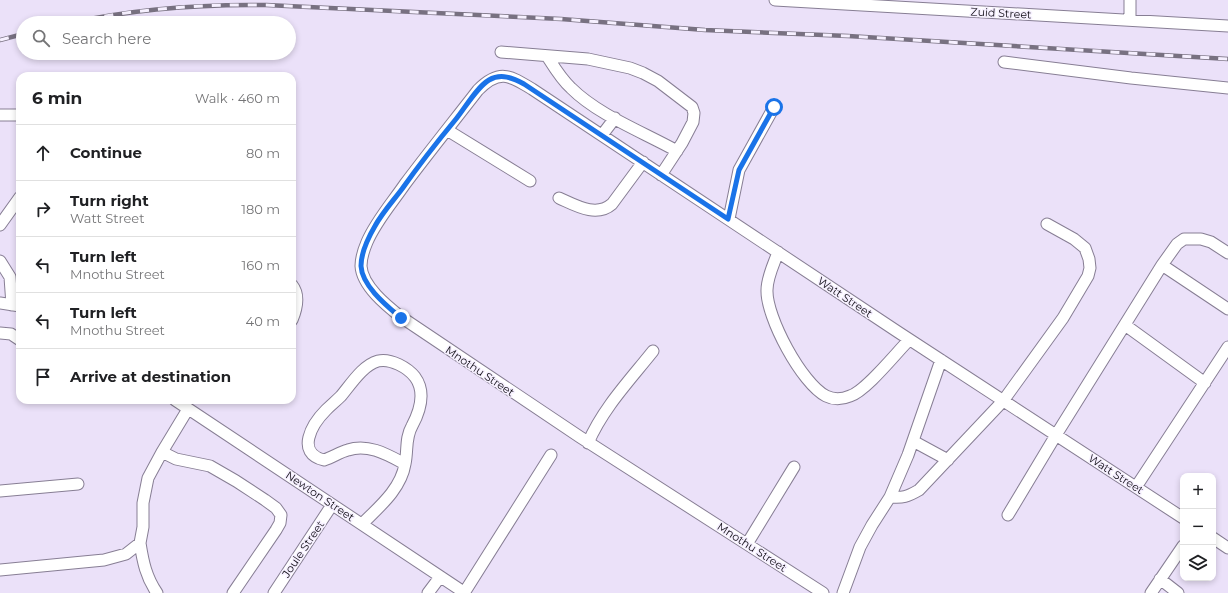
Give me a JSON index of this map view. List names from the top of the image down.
{
  "streets": {
    "street": [
      "Zuid Street",
      "Watt Street",
      "Mnothu Street",
      "Newton Street",
      "Joule Street"
    ]
  },
  "crossings": [
    ["Watt Street", "Mnothu Street"],
    ["Newton Street", "Joule Street"]
  ],
  "page": {
    "search": "Search here",
    "heading": ["6 min", "Walk · 460 m"],
    "list": [
      ["Continue", "80 m"],
      ["Turn right", "Watt Street", "180 m"],
      ["Turn left", "Mnothu Street", "160 m"],
      ["Turn left", "Mnothu Street", "40 m"],
      "Arrive at destination"
    ],
    "map_buttons": ["+", "−"]
  }
}
